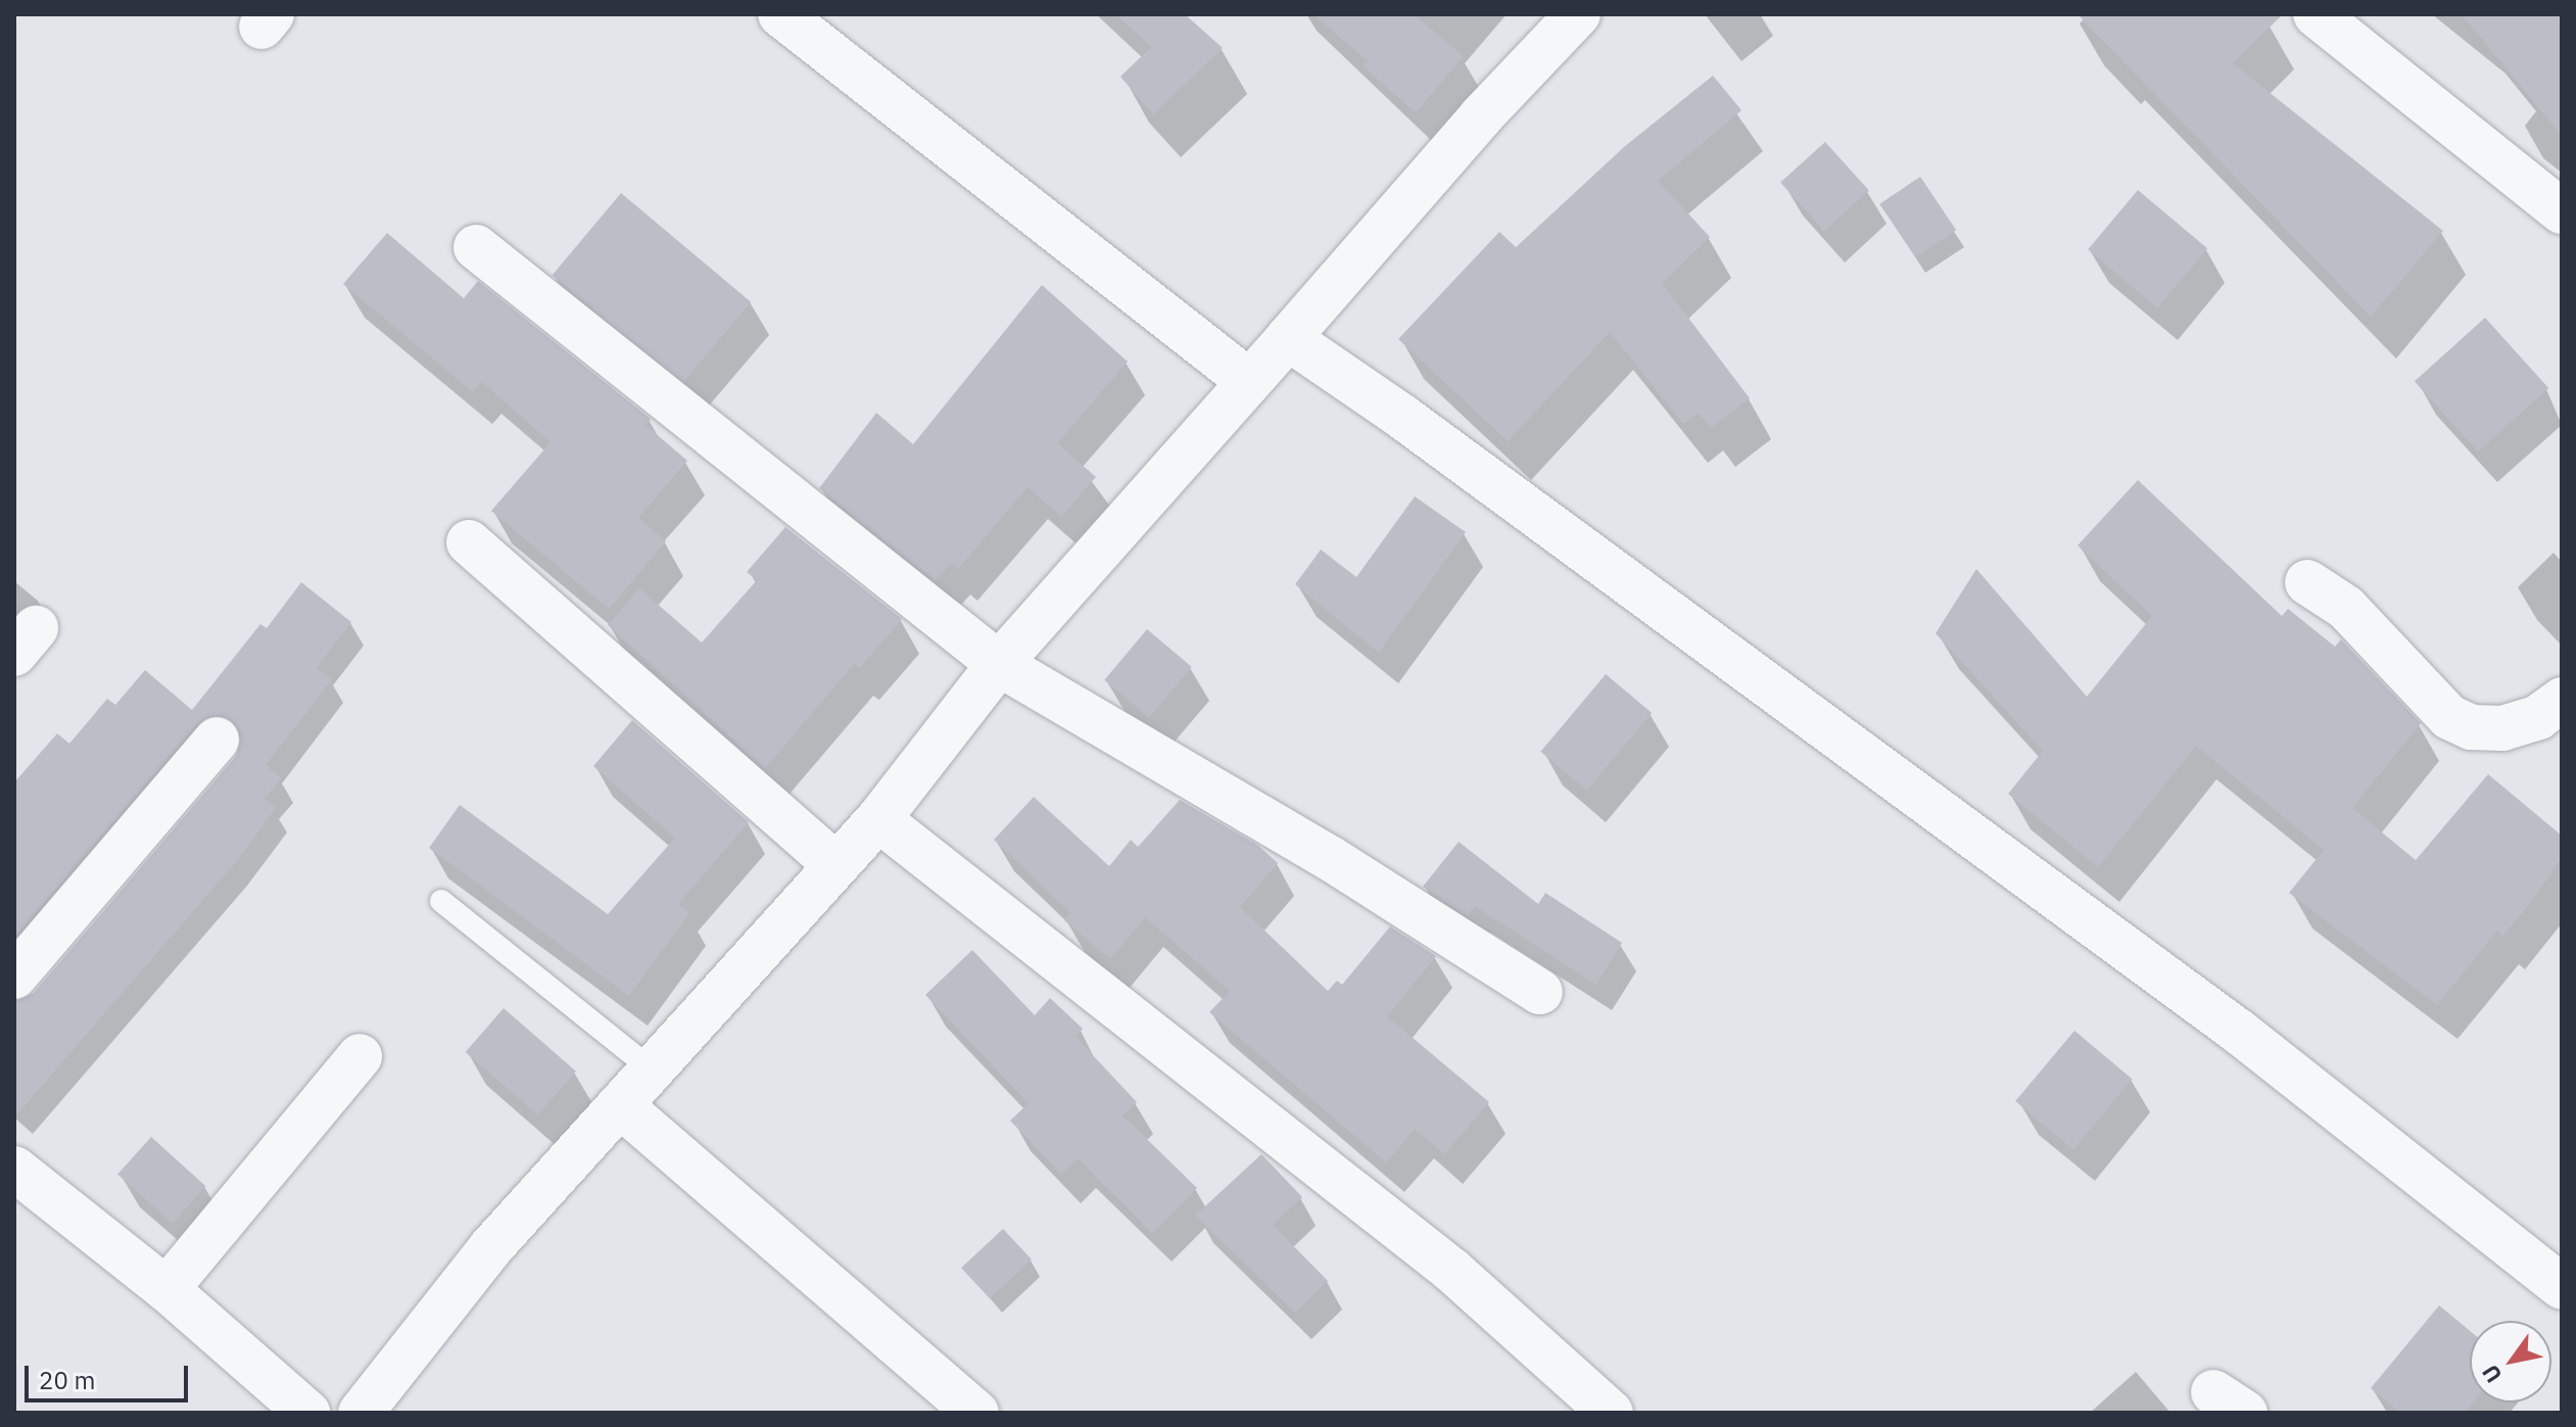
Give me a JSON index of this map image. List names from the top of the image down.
{
  "scale_bar": "20 m",
  "north": "bottom left"
}
